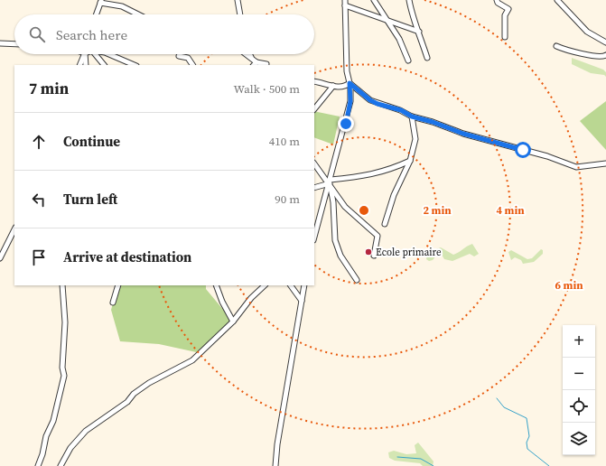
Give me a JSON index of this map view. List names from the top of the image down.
{
  "places": ["Ecole primaire"],
  "page": {
    "search": "Search here",
    "heading": ["7 min", "Walk · 500 m"],
    "list": [
      ["Continue", "410 m"],
      ["Turn left", "90 m"],
      "Arrive at destination"
    ],
    "map_buttons": ["+", "−"]
  },
  "rings": ["2 min", "4 min", "6 min"]
}
